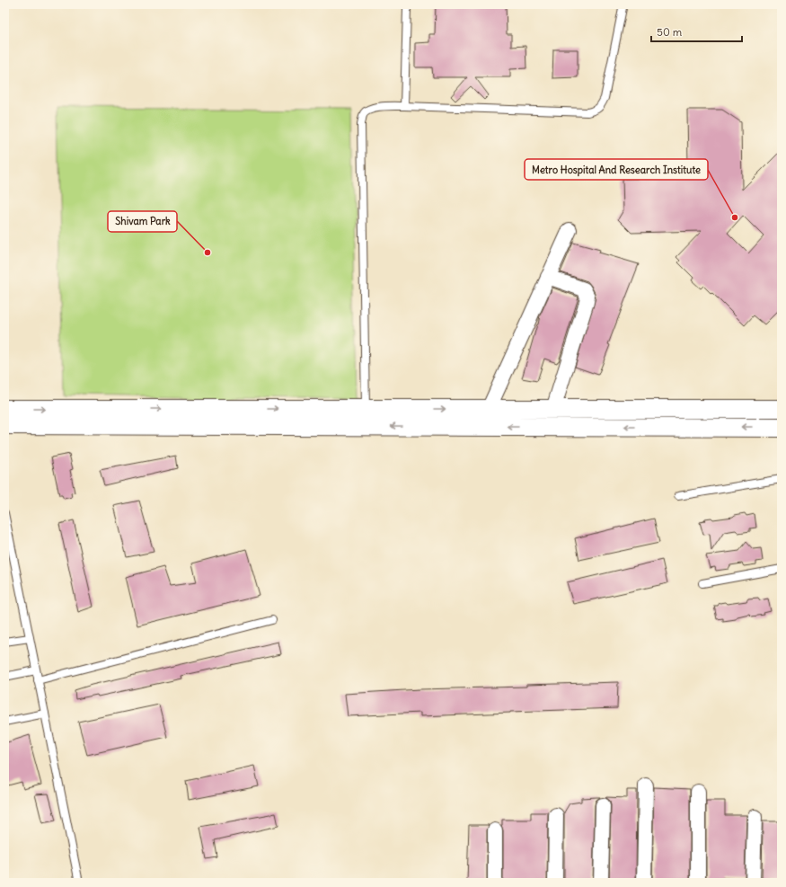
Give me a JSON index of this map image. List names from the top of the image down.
{
  "places": ["Metro Hospital And Research Institute", "Shivam Park"],
  "scale_bar": "50 m"
}
